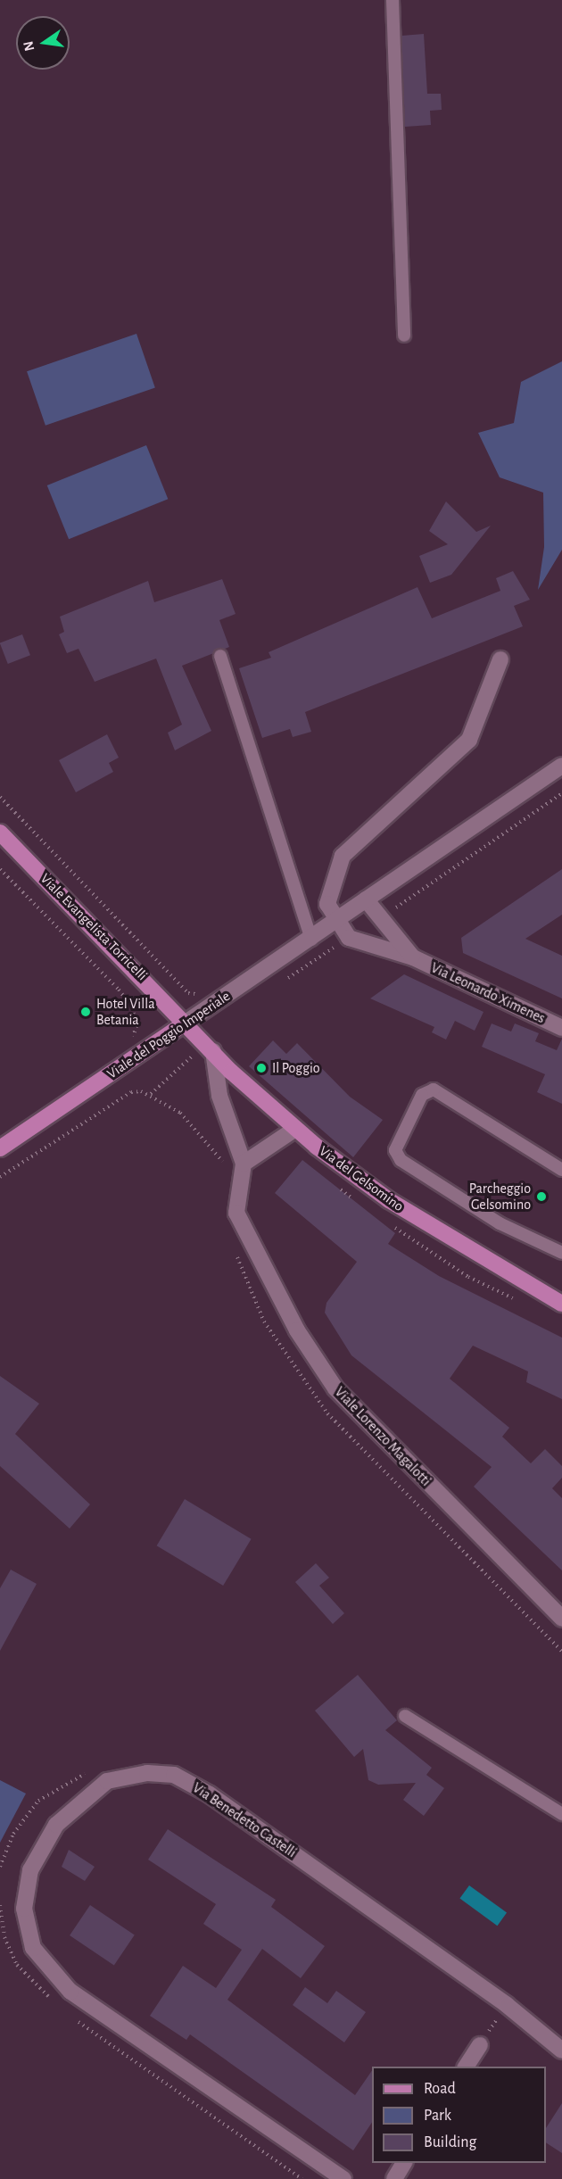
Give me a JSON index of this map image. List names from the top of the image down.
{
  "streets": {
    "main road": ["Viale Evangelista Torricelli", "Viale del Poggio Imperiale", "Via del Gelsomino"],
    "street": ["Via Leonardo Ximenes", "Viale Lorenzo Magalotti", "Via Benedetto Castelli"]
  },
  "crossings": [
    ["Viale Evangelista Torricelli", "Viale del Poggio Imperiale"],
    ["Viale Evangelista Torricelli", "Via del Gelsomino"],
    ["Via Leonardo Ximenes", "Viale del Poggio Imperiale"],
    ["Viale del Poggio Imperiale", "Via del Gelsomino"]
  ],
  "places": ["Hotel Villa Betania", "Il Poggio", "Parcheggio Gelsomino"],
  "legend": ["Road", "Park", "Building"],
  "north": "left"
}
